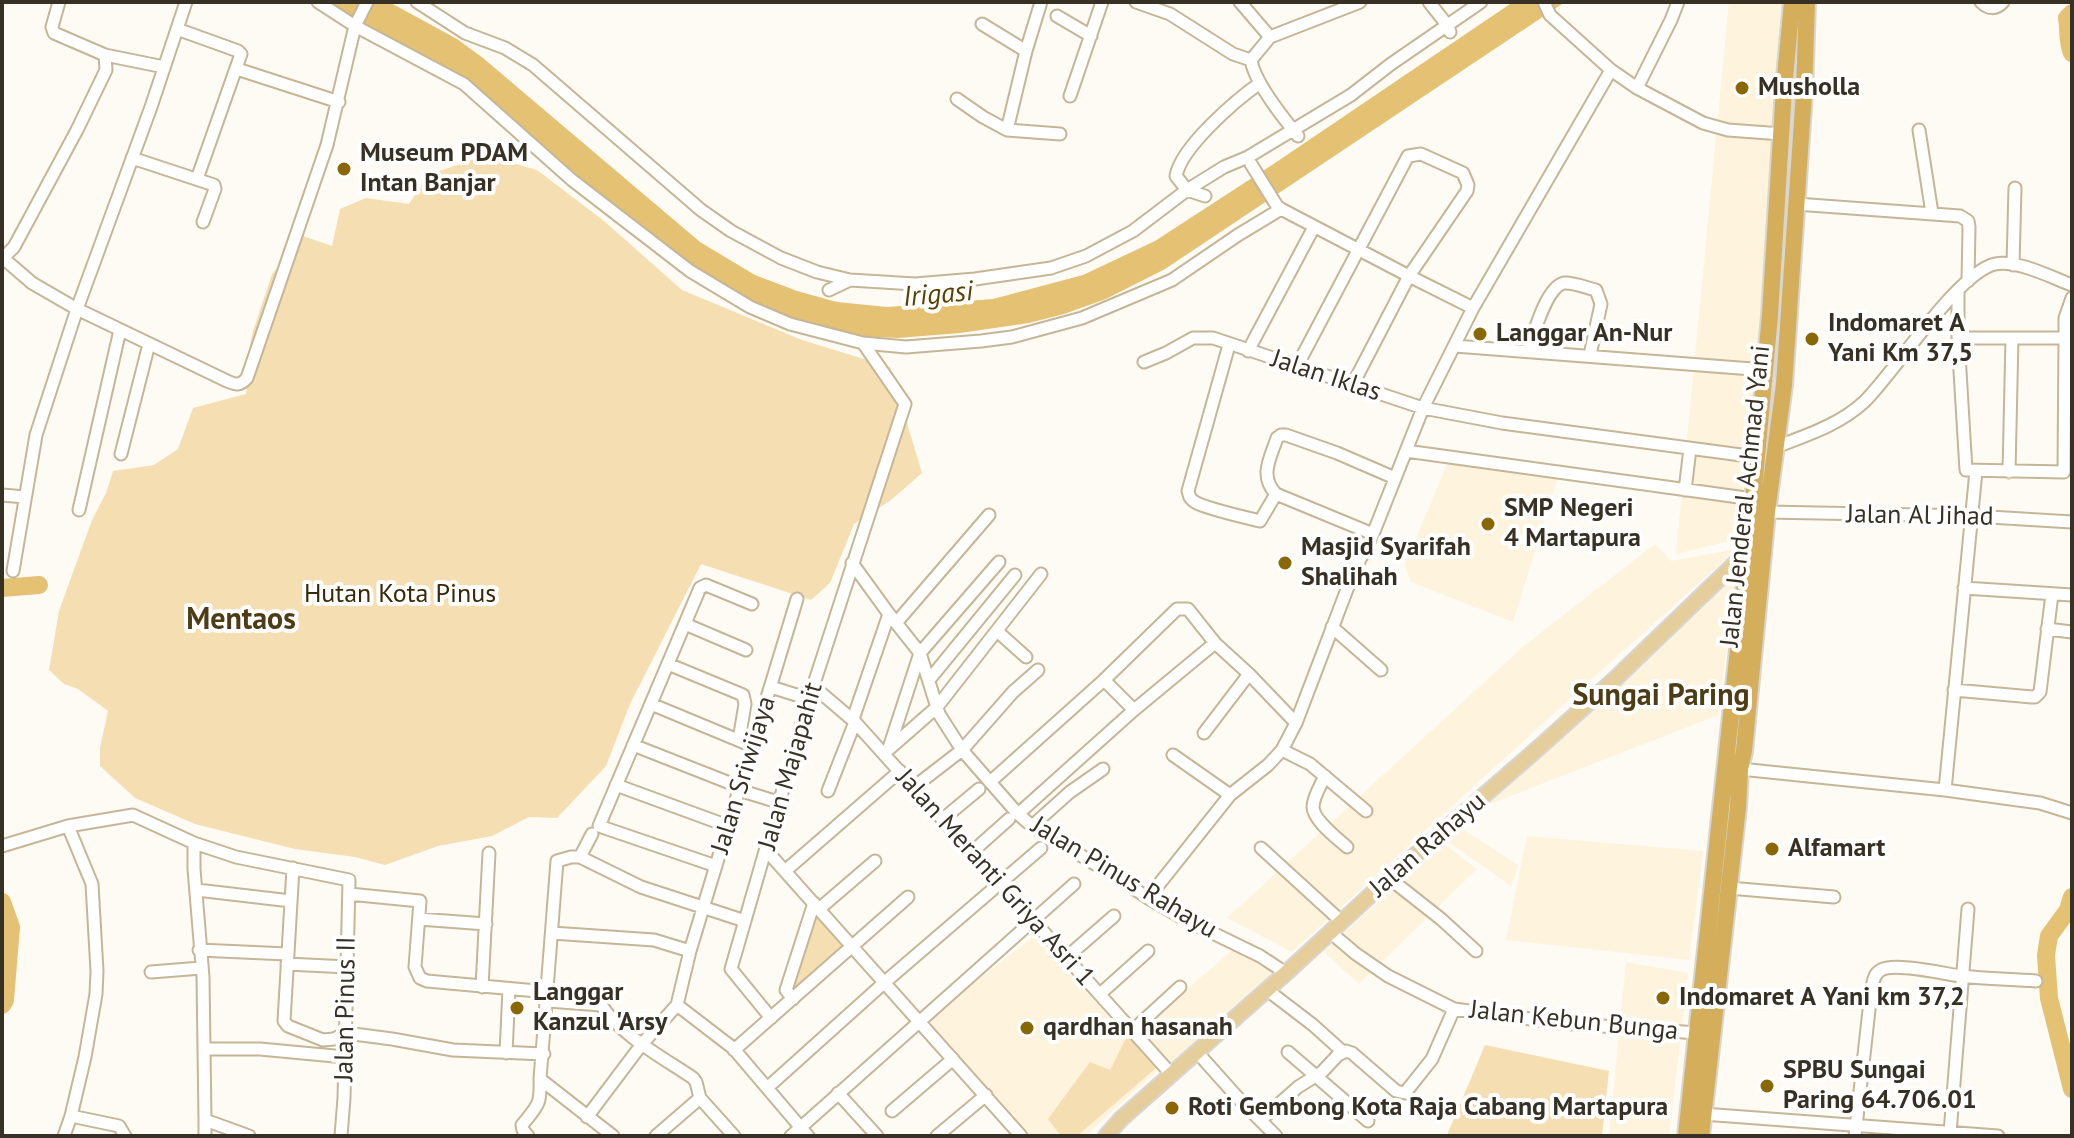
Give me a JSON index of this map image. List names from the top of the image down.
{
  "streets": {
    "highway": ["Jalan Jenderal Achmad Yani"],
    "main road": ["Jalan Rahayu"],
    "street": [
      "Jalan Iklas",
      "Jalan Al Jihad",
      "Jalan Majapahit",
      "Jalan Sriwijaya",
      "Jalan Meranti Griya Asri 1",
      "Jalan Pinus Rahayu",
      "Jalan Pinus II",
      "Jalan Kebun Bunga"
    ]
  },
  "crossings": [
    ["Jalan Iklas", "Jalan Jenderal Achmad Yani"],
    ["Jalan Jenderal Achmad Yani", "Jalan Al Jihad"],
    ["Jalan Jenderal Achmad Yani", "Jalan Rahayu"],
    ["Jalan Jenderal Achmad Yani", "Jalan Kebun Bunga"],
    ["Jalan Majapahit", "Jalan Meranti Griya Asri 1"],
    ["Jalan Majapahit", "Jalan Pinus Rahayu"],
    ["Jalan Rahayu", "Jalan Meranti Griya Asri 1"],
    ["Jalan Rahayu", "Jalan Pinus Rahayu"],
    ["Jalan Rahayu", "Jalan Kebun Bunga"]
  ],
  "districts": ["Mentaos", "Sungai Paring"],
  "water": ["Irigasi"],
  "parks": ["Hutan Kota Pinus"],
  "places": [
    "Musholla",
    "Museum PDAM Intan Banjar",
    "Langgar An-Nur",
    "Indomaret A Yani Km 37,5",
    "SMP Negeri 4 Martapura",
    "Masjid Syarifah Shalihah",
    "Alfamart",
    "Indomaret A Yani km 37,2",
    "Langgar Kanzul 'Arsy",
    "qardhan hasanah",
    "SPBU Sungai Paring 64.706.01",
    "Roti Gembong Kota Raja Cabang Martapura"
  ]
}
